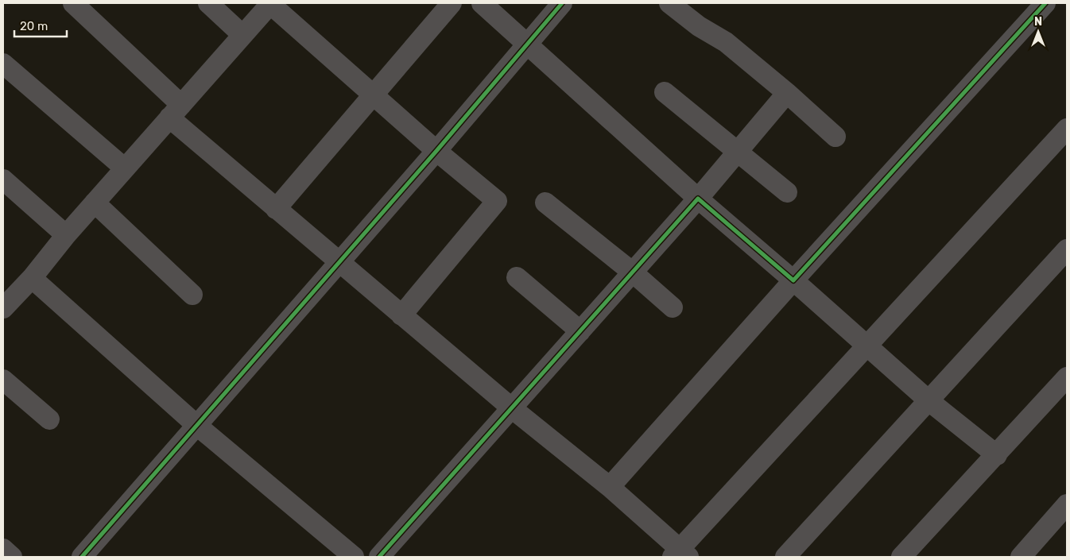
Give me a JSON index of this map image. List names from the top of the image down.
{
  "scale_bar": "20 m",
  "north": "top"
}
